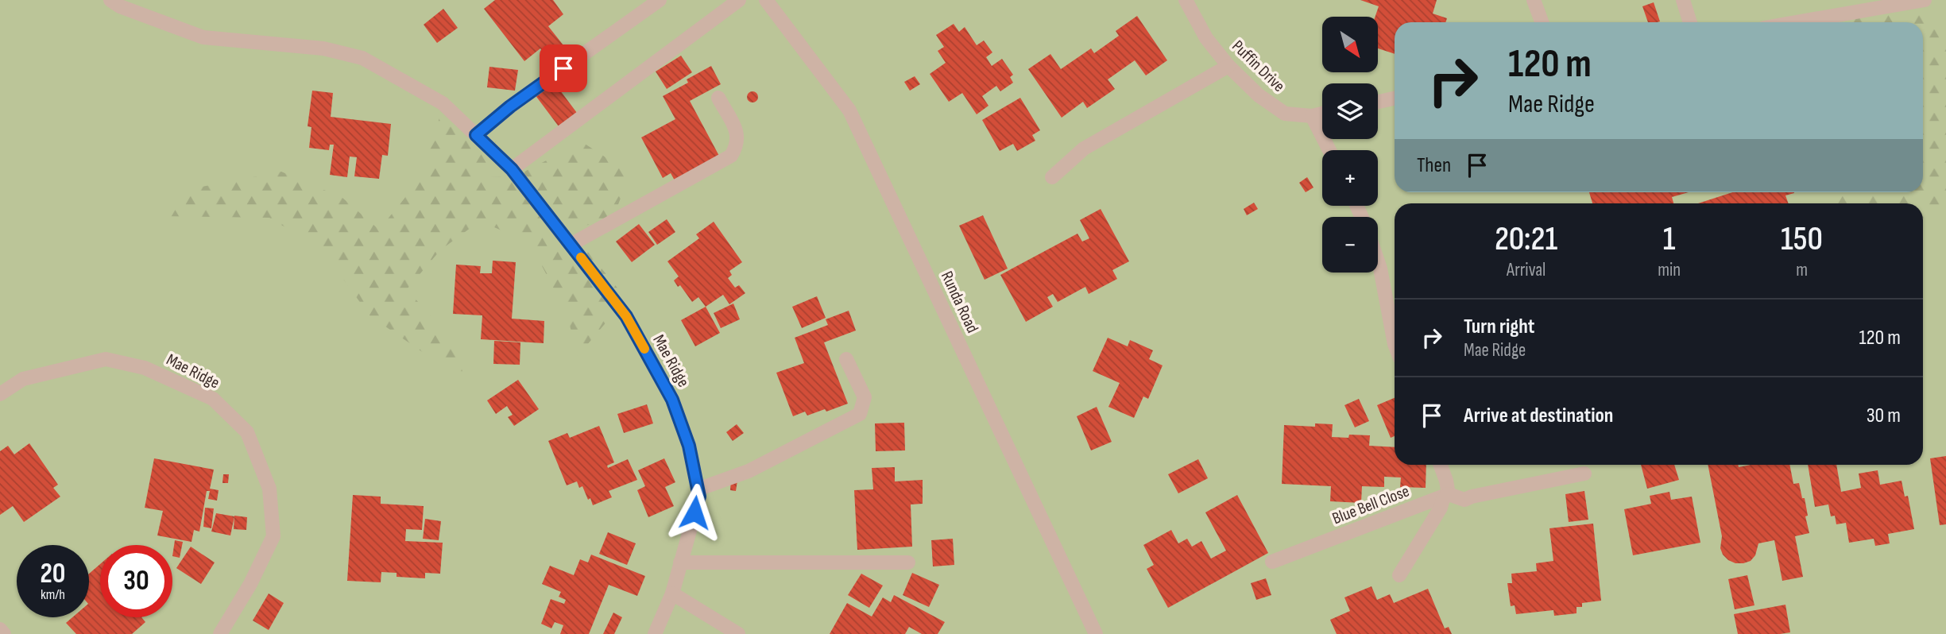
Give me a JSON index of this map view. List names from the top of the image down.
{
  "streets": {
    "street": [
      "Puffin Drive",
      "Runda Road",
      "Mae Ridge",
      "Blue Bell Close"
    ]
  },
  "north": "bottom right",
  "page": {
    "map_buttons": ["+", "−"],
    "turn": ["120 m", "Mae Ridge"],
    "then": "Then",
    "eta": [
      "20:21",
      "Arrival",
      "1",
      "min",
      "150",
      "m"
    ],
    "list": [
      {
        "name": "Turn right",
        "note": "Mae Ridge",
        "value": "120 m"
      },
      {
        "name": "Arrive at destination",
        "value": "30 m"
      }
    ],
    "speed": "20 km/h",
    "limit": "30"
  }
}
